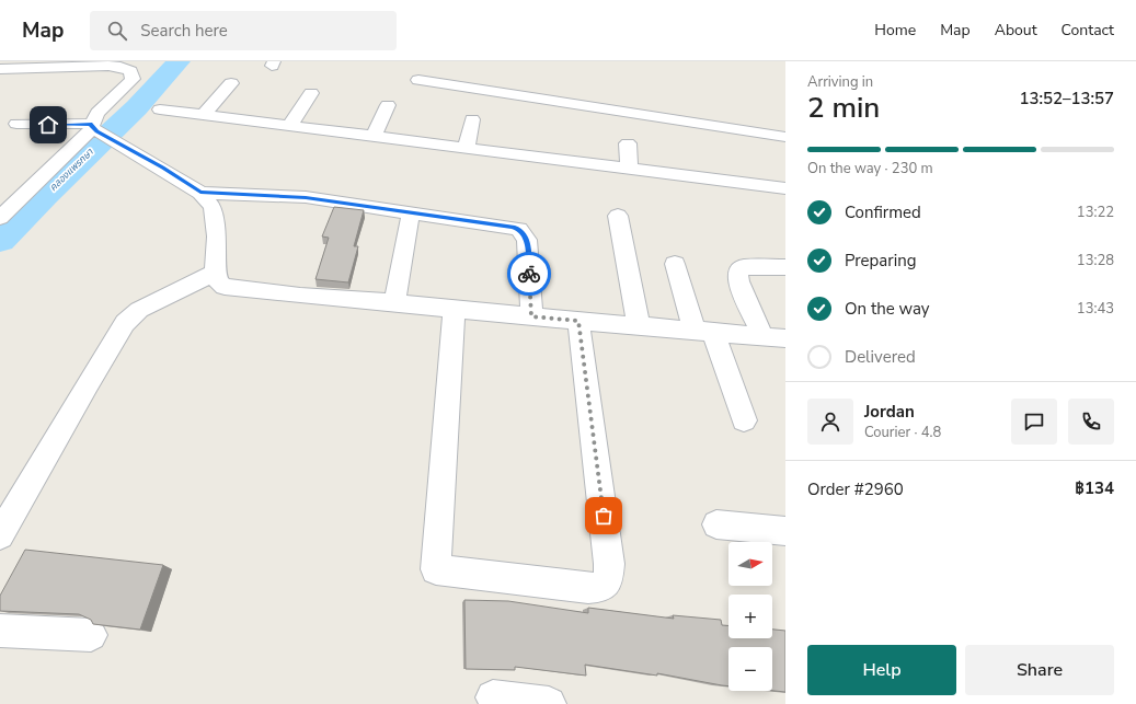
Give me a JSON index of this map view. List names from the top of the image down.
{
  "water": ["คลองแพรกษา"],
  "north": "right",
  "page": {
    "header": "Map",
    "search": "Search here",
    "nav": [
      "Home",
      "Map",
      "About",
      "Contact"
    ],
    "heading": ["2 min", "Arriving in", "13:52–13:57"],
    "panel": [
      "Jordan",
      "Courier · 4.8",
      "Order #2960",
      "฿134"
    ],
    "bar": "On the way · 230 m",
    "list": [
      ["Confirmed", "13:22"],
      ["Preparing", "13:28"],
      ["On the way", "13:43"],
      "Delivered"
    ],
    "map_buttons": ["+", "−"],
    "buttons": ["Help", "Share"]
  }
}
